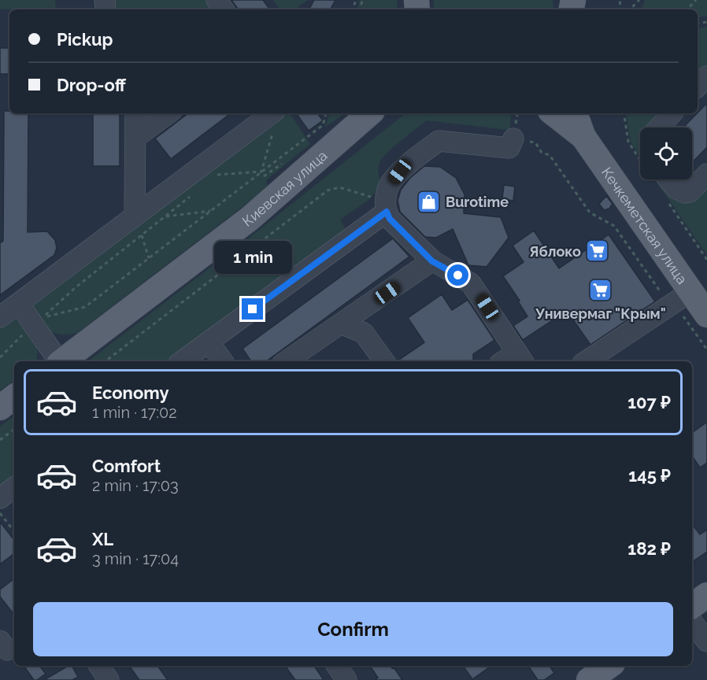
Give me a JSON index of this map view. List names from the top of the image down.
{
  "streets": {
    "main road": ["Киевская улица", "Кечкеметская улица"]
  },
  "places": {
    "shop": ["Burotime"],
    "supermarket": ["Яблоко", "Универмаг \"Крым\""]
  },
  "page": {
    "banner": ["Pickup", "Drop-off"],
    "bubble": "1 min",
    "list": [
      {
        "name": "Economy",
        "note": "1 min · 17:02",
        "value": "107 ₽"
      },
      {
        "name": "Comfort",
        "note": "2 min · 17:03",
        "value": "145 ₽"
      },
      {
        "name": "XL",
        "note": "3 min · 17:04",
        "value": "182 ₽"
      }
    ],
    "buttons": "Confirm"
  }
}
